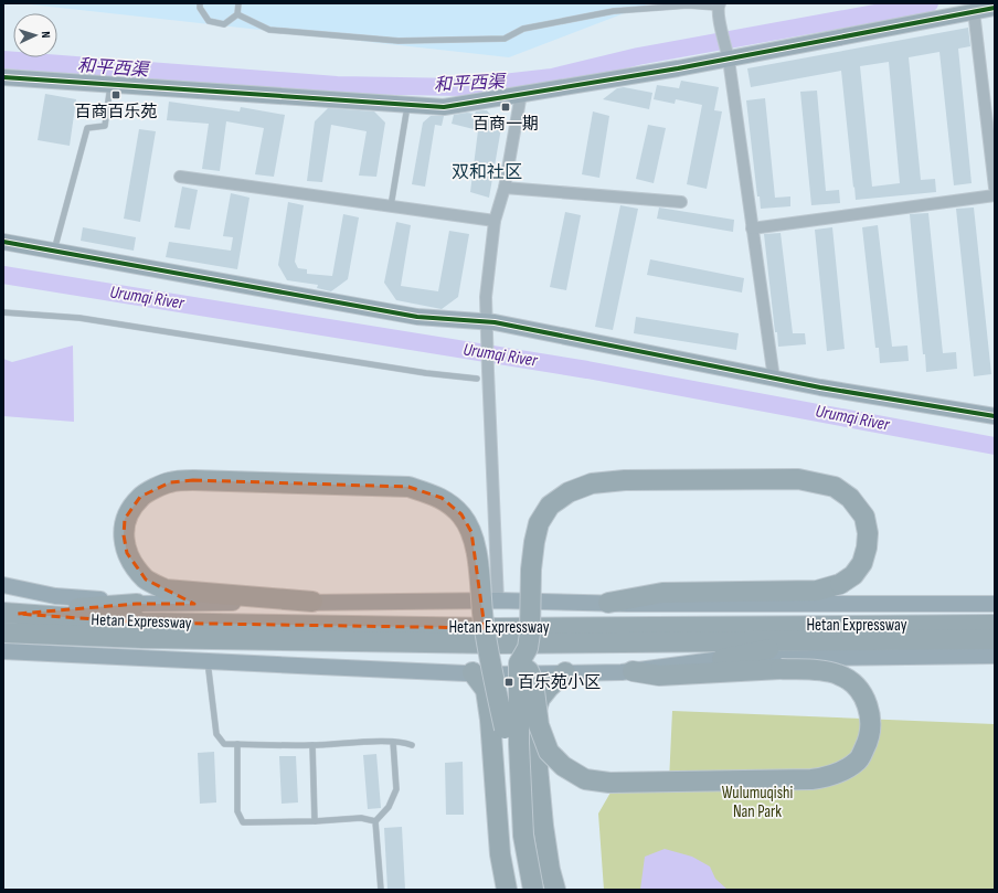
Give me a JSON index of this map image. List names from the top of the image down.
{
  "streets": {
    "highway": ["Hetan Expressway"]
  },
  "districts": ["双和社区"],
  "water": ["和平西渠", "Urumqi River"],
  "parks": ["Wulumuqishi Nan Park"],
  "places": {
    "transit": ["百商百乐苑", "百商一期", "百乐苑小区"]
  },
  "north": "right"
}
